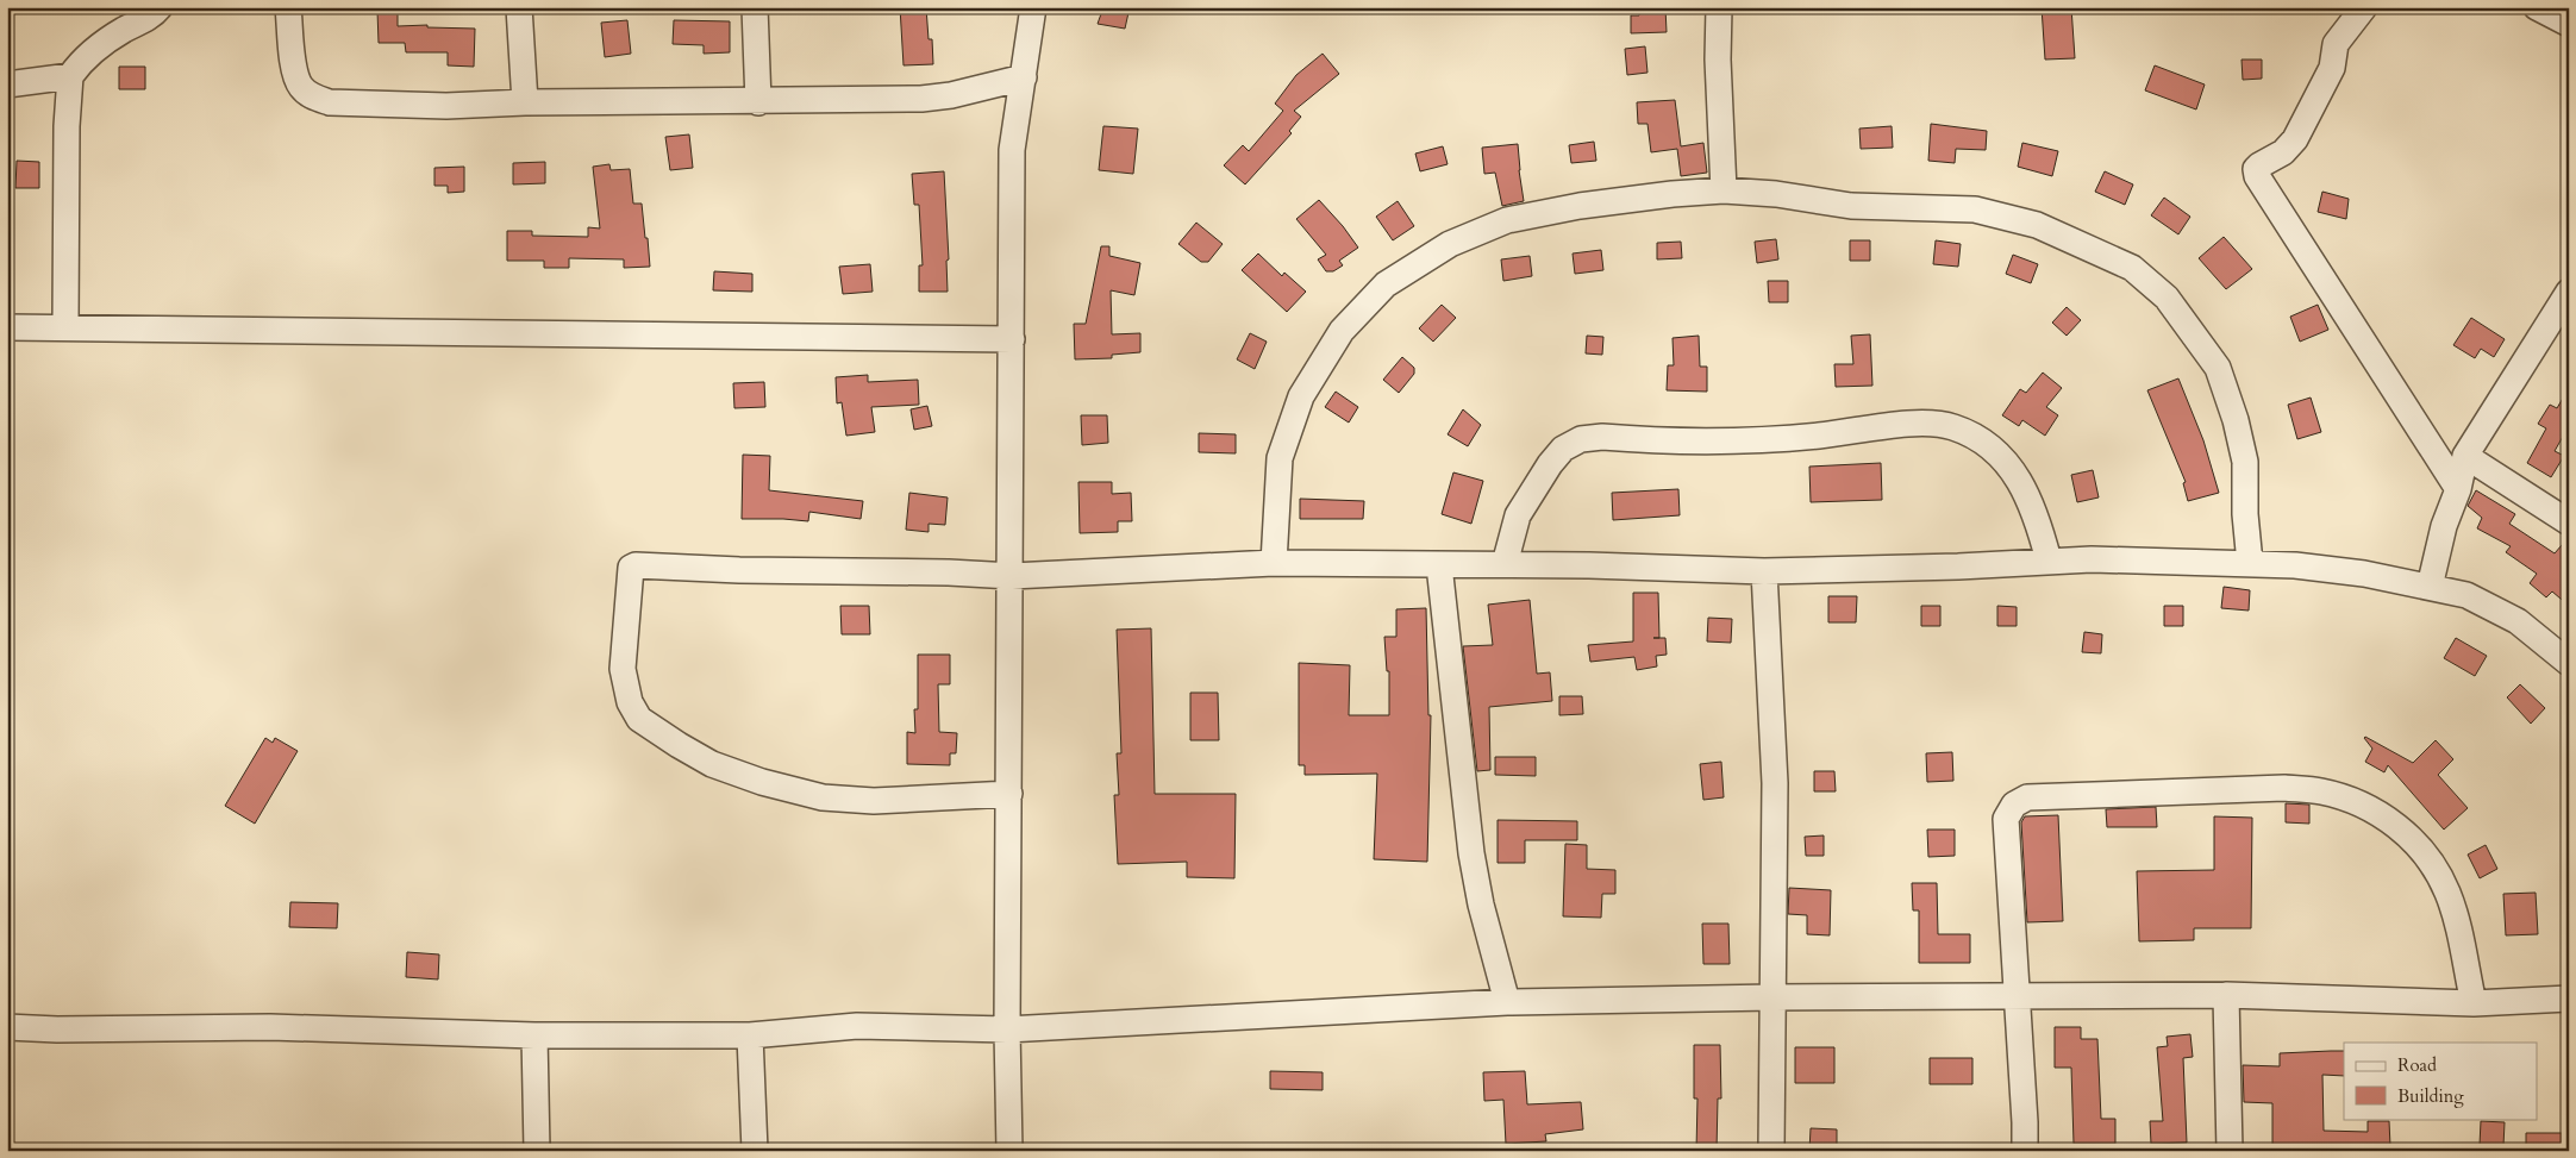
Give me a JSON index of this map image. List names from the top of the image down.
{
  "legend": ["Road", "Building"]
}
